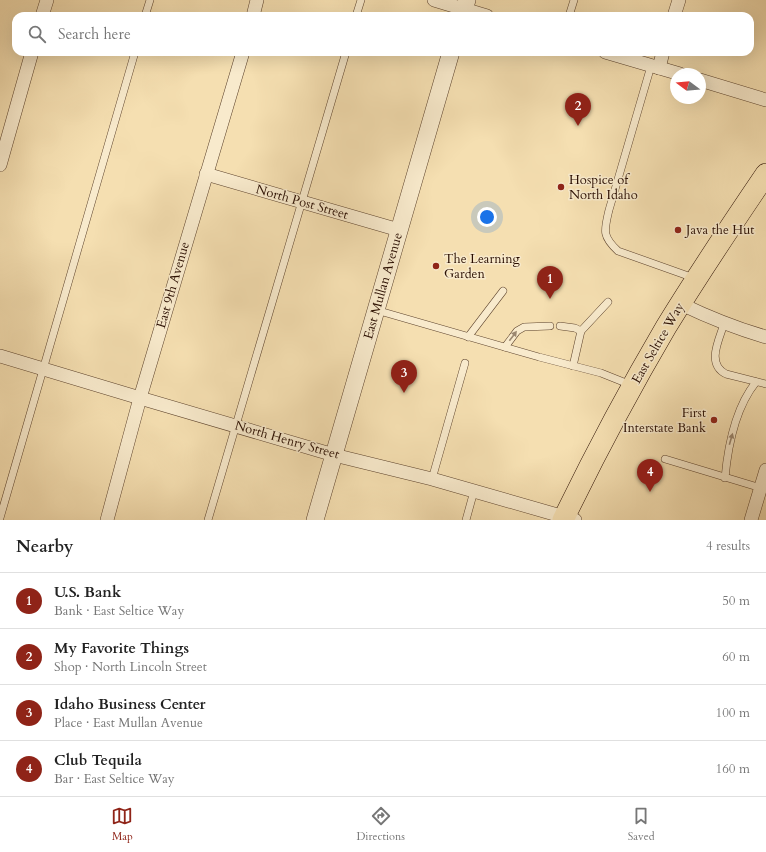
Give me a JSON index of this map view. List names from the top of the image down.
{
  "streets": {
    "main road": ["East Seltice Way"],
    "street": [
      "North Post Street",
      "East 9th Avenue",
      "East Mullan Avenue",
      "North Henry Street"
    ]
  },
  "crossings": [
    ["North Post Street", "East 9th Avenue"],
    ["North Post Street", "East Mullan Avenue"],
    ["East 9th Avenue", "North Henry Street"],
    ["East Mullan Avenue", "North Henry Street"],
    ["East Seltice Way", "North Henry Street"]
  ],
  "places": [
    "Hospice of North Idaho",
    "Java the Hut",
    "The Learning Garden",
    "First Interstate Bank"
  ],
  "north": "left",
  "page": {
    "search": "Search here",
    "pins": [
      "2",
      "1",
      "3",
      "4"
    ],
    "heading": ["Nearby", "4 results"],
    "list": [
      {
        "mark": "1",
        "name": "U.S. Bank",
        "note": "Bank · East Seltice Way",
        "value": "50 m"
      },
      {
        "mark": "2",
        "name": "My Favorite Things",
        "note": "Shop · North Lincoln Street",
        "value": "60 m"
      },
      {
        "mark": "3",
        "name": "Idaho Business Center",
        "note": "Place · East Mullan Avenue",
        "value": "100 m"
      },
      {
        "mark": "4",
        "name": "Club Tequila",
        "note": "Bar · East Seltice Way",
        "value": "160 m"
      }
    ],
    "nav": ["Map", "Directions", "Saved"]
  }
}
